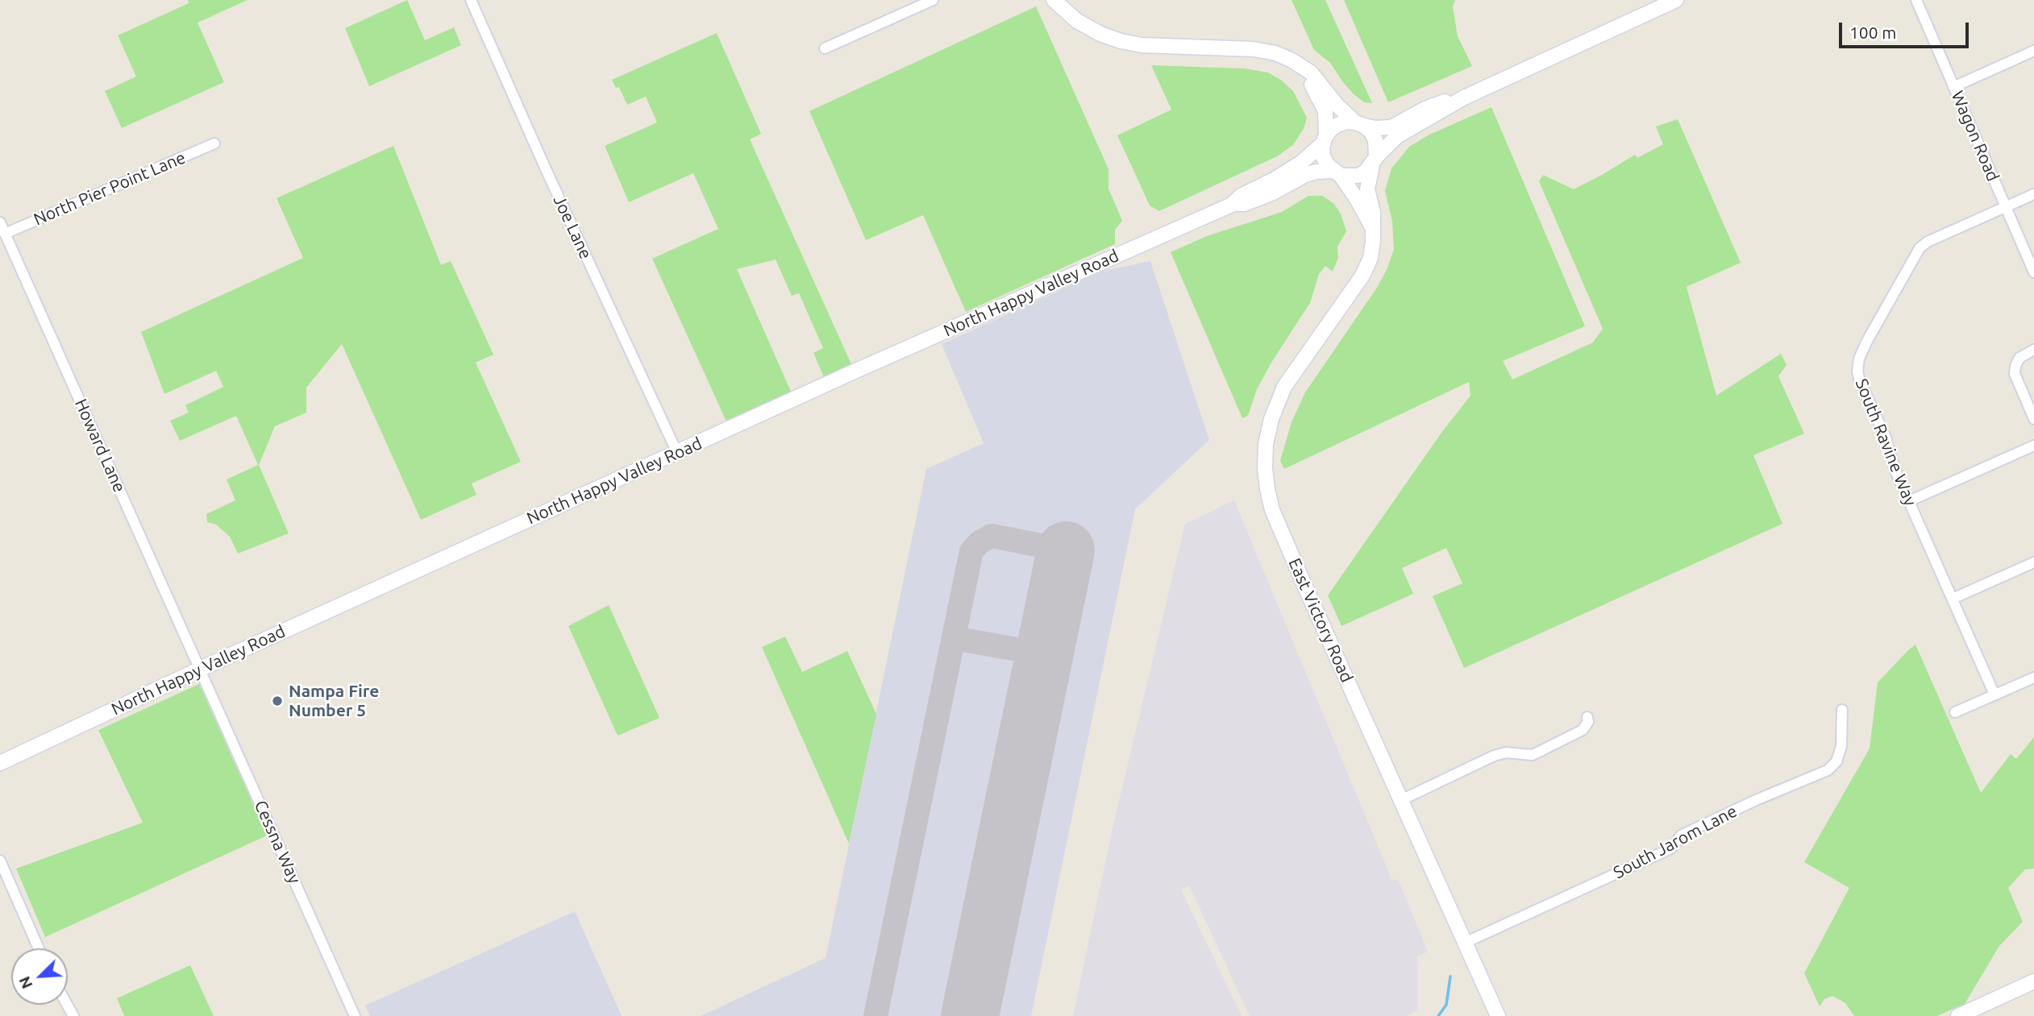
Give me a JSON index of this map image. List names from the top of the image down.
{
  "streets": {
    "main road": ["North Happy Valley Road", "East Victory Road"],
    "street": [
      "Wagon Road",
      "North Pier Point Lane",
      "Joe Lane",
      "South Ravine Way",
      "Howard Lane",
      "Cessna Way",
      "South Jarom Lane"
    ]
  },
  "crossings": [
    ["Wagon Road", "South Ravine Way"],
    ["North Pier Point Lane", "Howard Lane"],
    ["Joe Lane", "North Happy Valley Road"],
    ["North Happy Valley Road", "Howard Lane"],
    ["North Happy Valley Road", "East Victory Road"],
    ["North Happy Valley Road", "Cessna Way"],
    ["Howard Lane", "Cessna Way"],
    ["East Victory Road", "South Jarom Lane"]
  ],
  "places": ["Nampa Fire Number 5"],
  "scale_bar": "100 m",
  "north": "bottom left"
}
